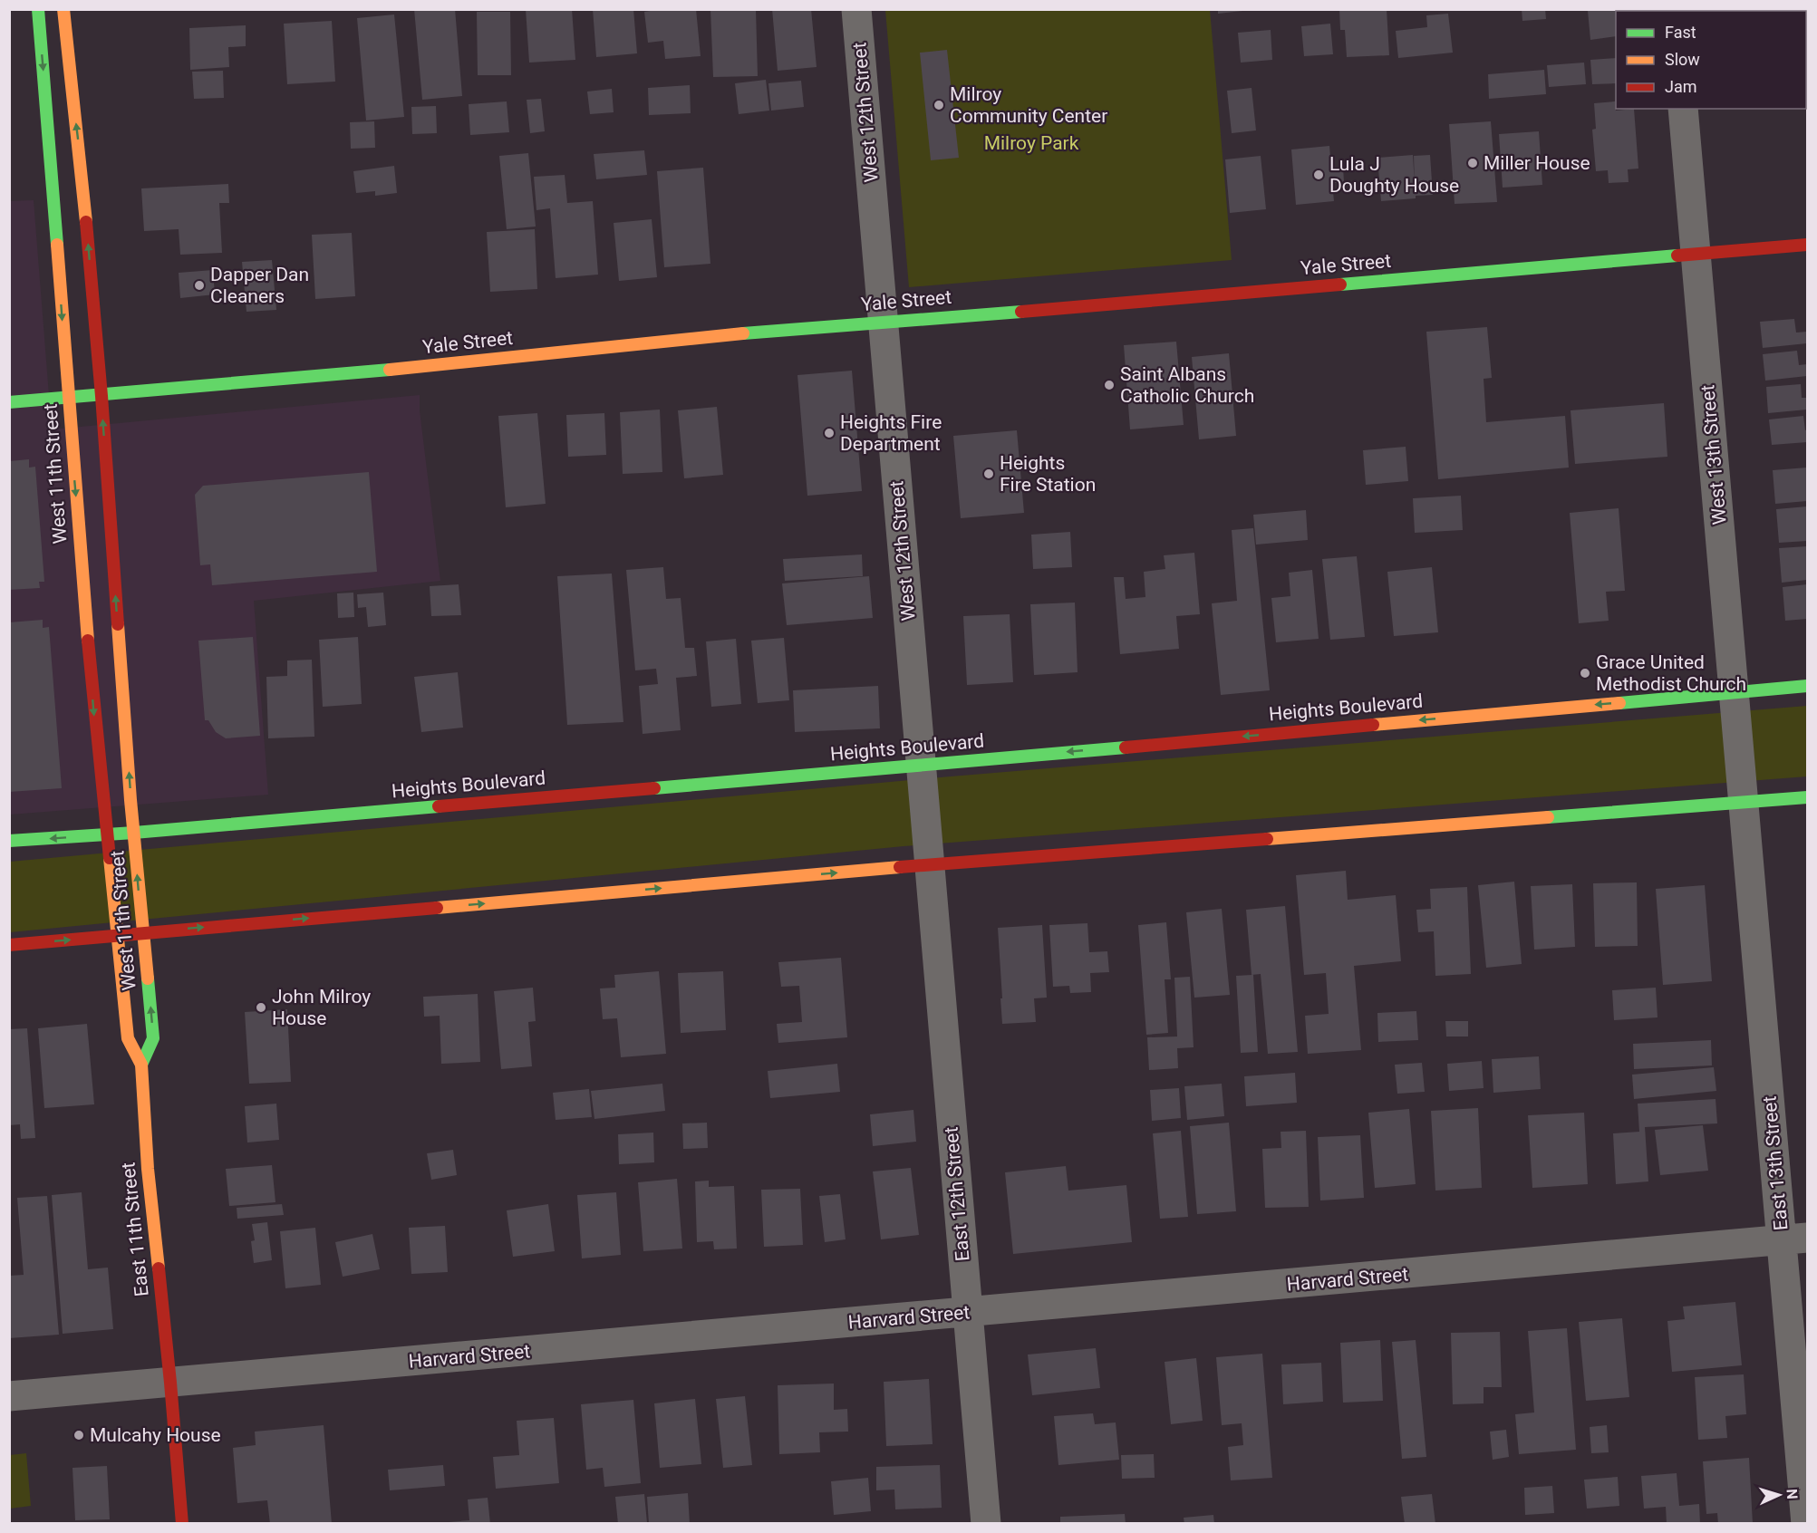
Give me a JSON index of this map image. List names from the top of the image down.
{
  "streets": {
    "main road": [
      "Yale Street",
      "West 11th Street",
      "Heights Boulevard",
      "East 11th Street"
    ],
    "street": [
      "West 12th Street",
      "West 13th Street",
      "East 13th Street",
      "East 12th Street",
      "Harvard Street"
    ]
  },
  "crossings": [
    ["West 12th Street", "Yale Street"],
    ["West 12th Street", "Heights Boulevard"],
    ["West 12th Street", "East 12th Street"],
    ["Yale Street", "West 13th Street"],
    ["Yale Street", "West 11th Street"],
    ["West 13th Street", "Heights Boulevard"],
    ["West 13th Street", "East 13th Street"],
    ["West 11th Street", "Heights Boulevard"],
    ["West 11th Street", "East 11th Street"],
    ["East 13th Street", "Harvard Street"],
    ["East 12th Street", "Harvard Street"],
    ["East 11th Street", "Harvard Street"]
  ],
  "parks": ["Milroy Park"],
  "places": [
    "Milroy Community Center",
    "Miller House",
    "Lula J Doughty House",
    "Dapper Dan Cleaners",
    "Saint Albans Catholic Church",
    "Heights Fire Department",
    "Heights Fire Station",
    "Grace United Methodist Church",
    "John Milroy House",
    "Mulcahy House"
  ],
  "legend": ["Fast", "Slow", "Jam"],
  "north": "right"
}
